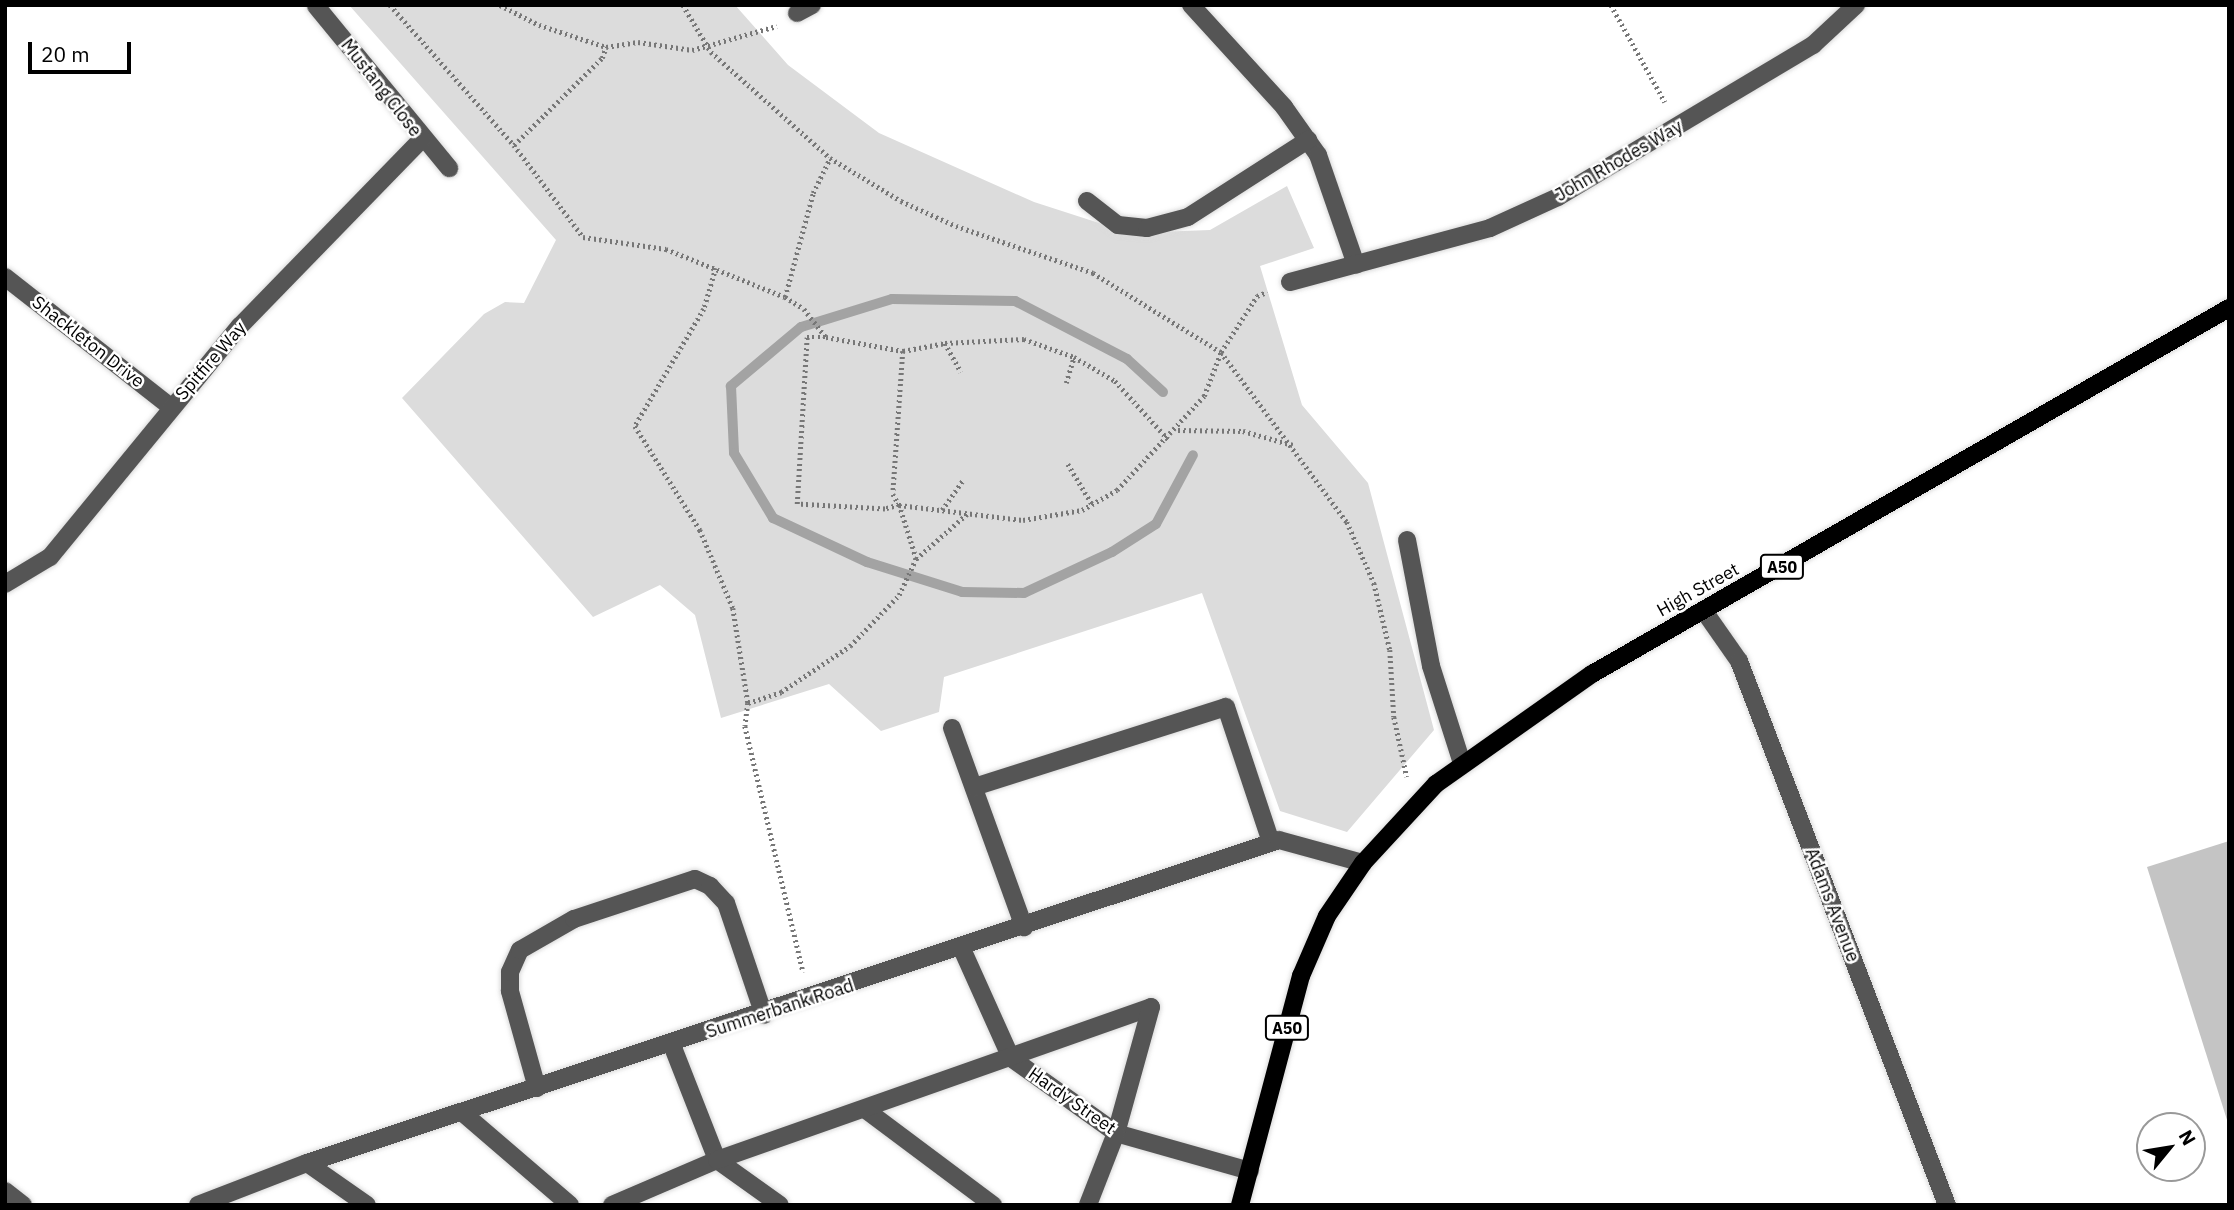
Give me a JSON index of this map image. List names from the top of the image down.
{
  "streets": {
    "main road": ["A50", "High Street"],
    "street": [
      "Mustang Close",
      "John Rhodes Way",
      "Shackleton Drive",
      "Spitfire Way",
      "Adams Avenue",
      "Summerbank Road",
      "Hardy Street"
    ]
  },
  "crossings": [
    ["Mustang Close", "Spitfire Way"],
    ["Shackleton Drive", "Spitfire Way"],
    ["A50", "High Street"],
    ["A50", "Summerbank Road"],
    ["A50", "Hardy Street"],
    ["High Street", "Adams Avenue"],
    ["High Street", "Summerbank Road"],
    ["Summerbank Road", "Hardy Street"]
  ],
  "scale_bar": "20 m",
  "north": "top right"
}
